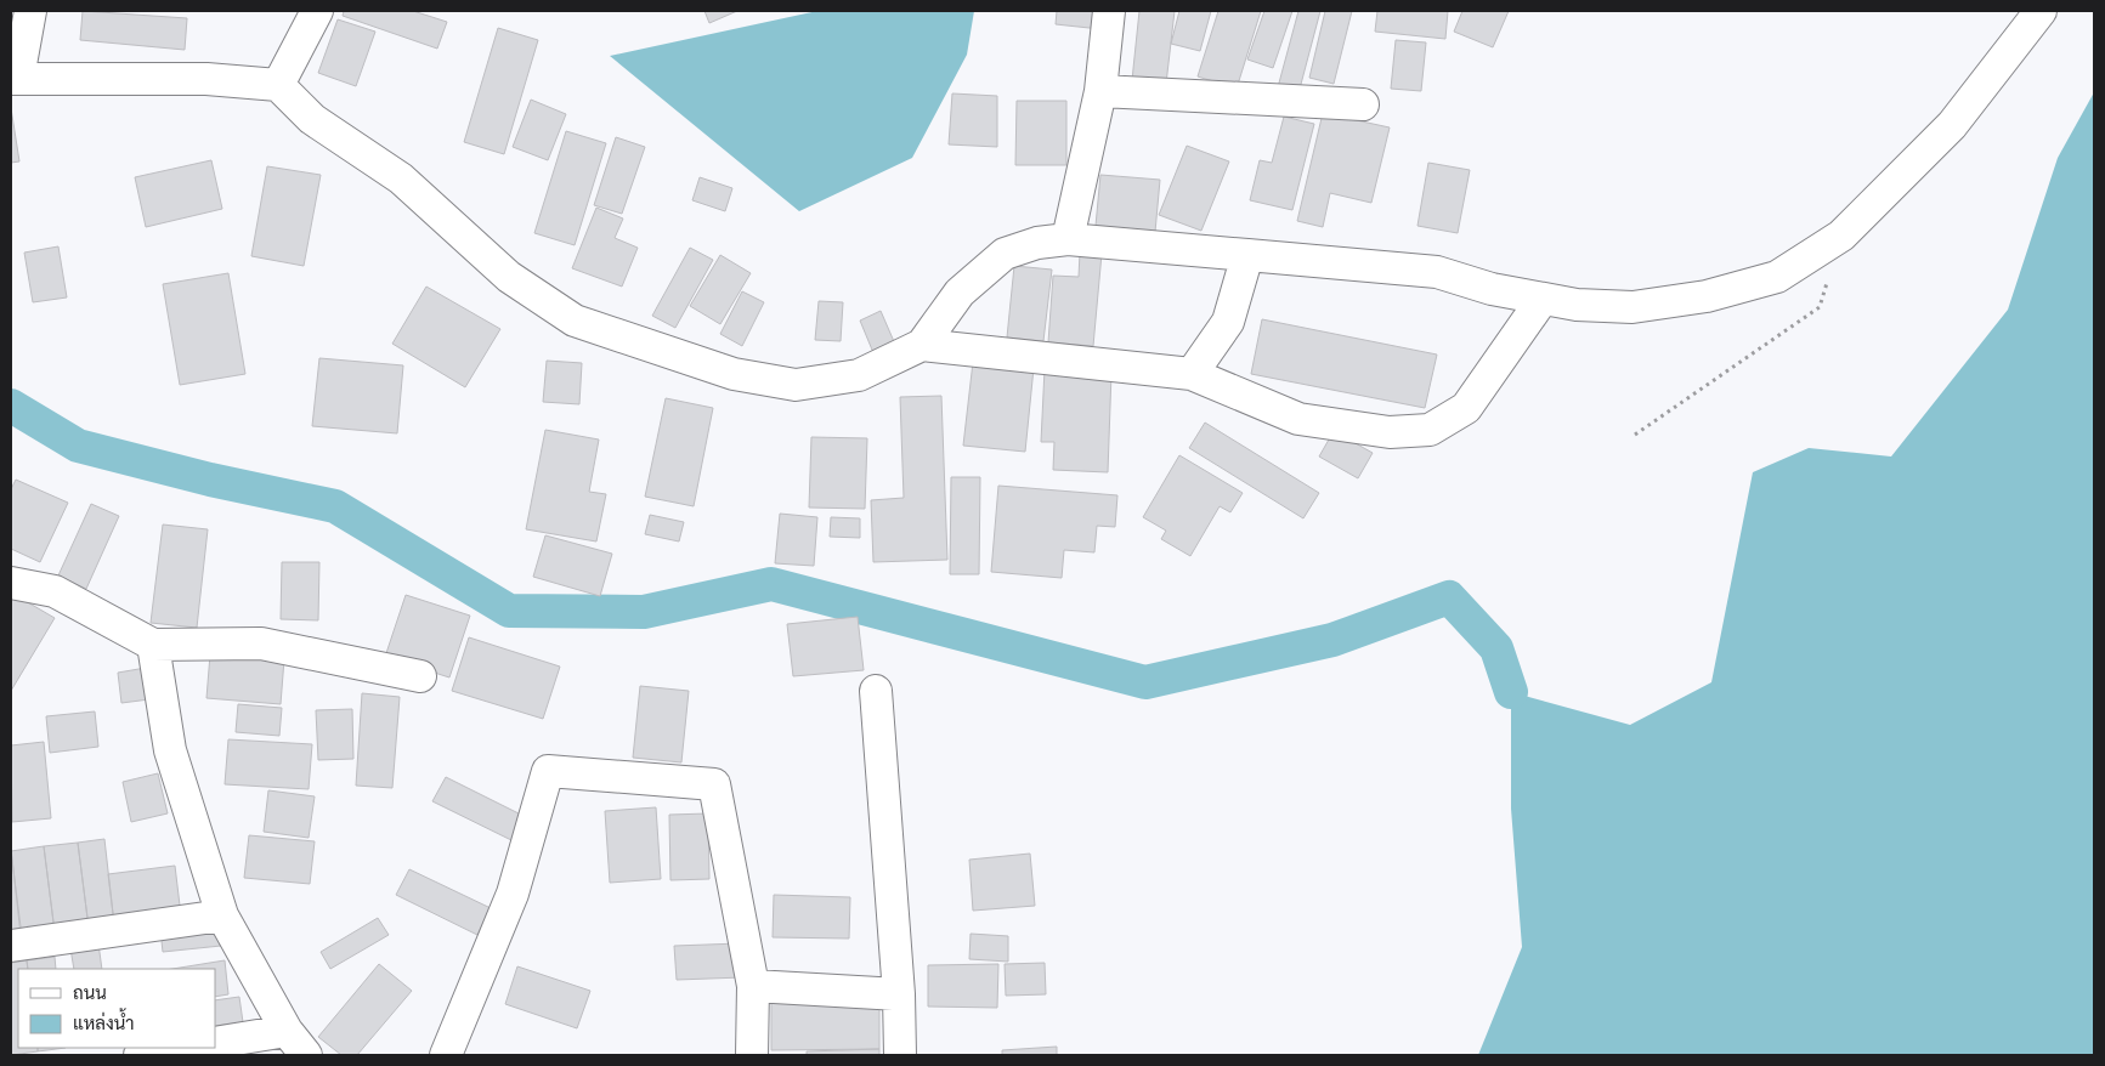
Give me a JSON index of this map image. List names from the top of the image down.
{
  "legend": ["ถนน", "แหล่งน้ำ"]
}
